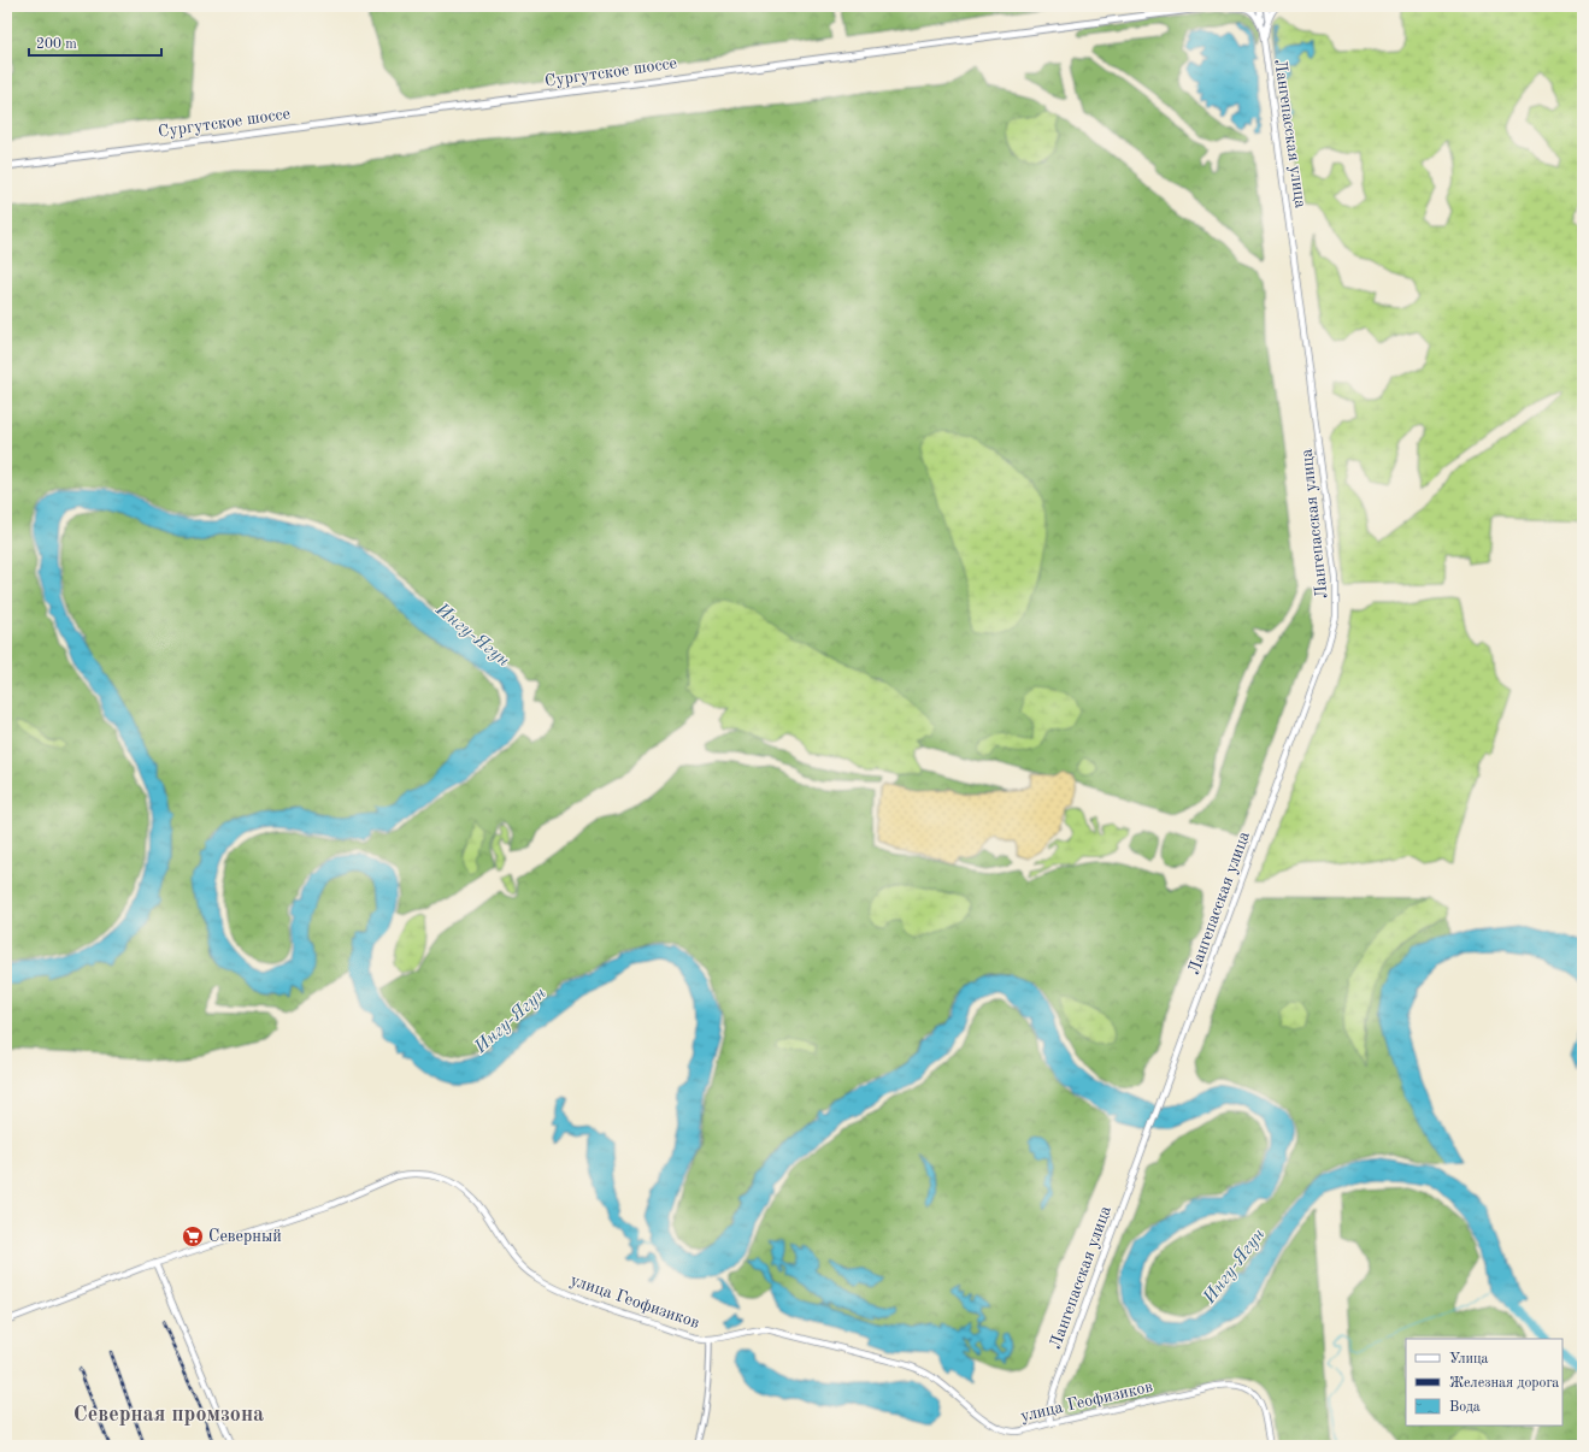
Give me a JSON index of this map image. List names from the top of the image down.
{
  "streets": {
    "main road": ["Сургутское шоссе", "Лангепасская улица", "улица Геофизиков"]
  },
  "crossings": [
    ["Лангепасская улица", "улица Геофизиков"]
  ],
  "districts": ["Северная промзона"],
  "water": ["Ингу-Ягун"],
  "places": {
    "supermarket": ["Северный"]
  },
  "legend": ["Улица", "Железная дорога", "Вода"],
  "scale_bar": "200 m"
}
